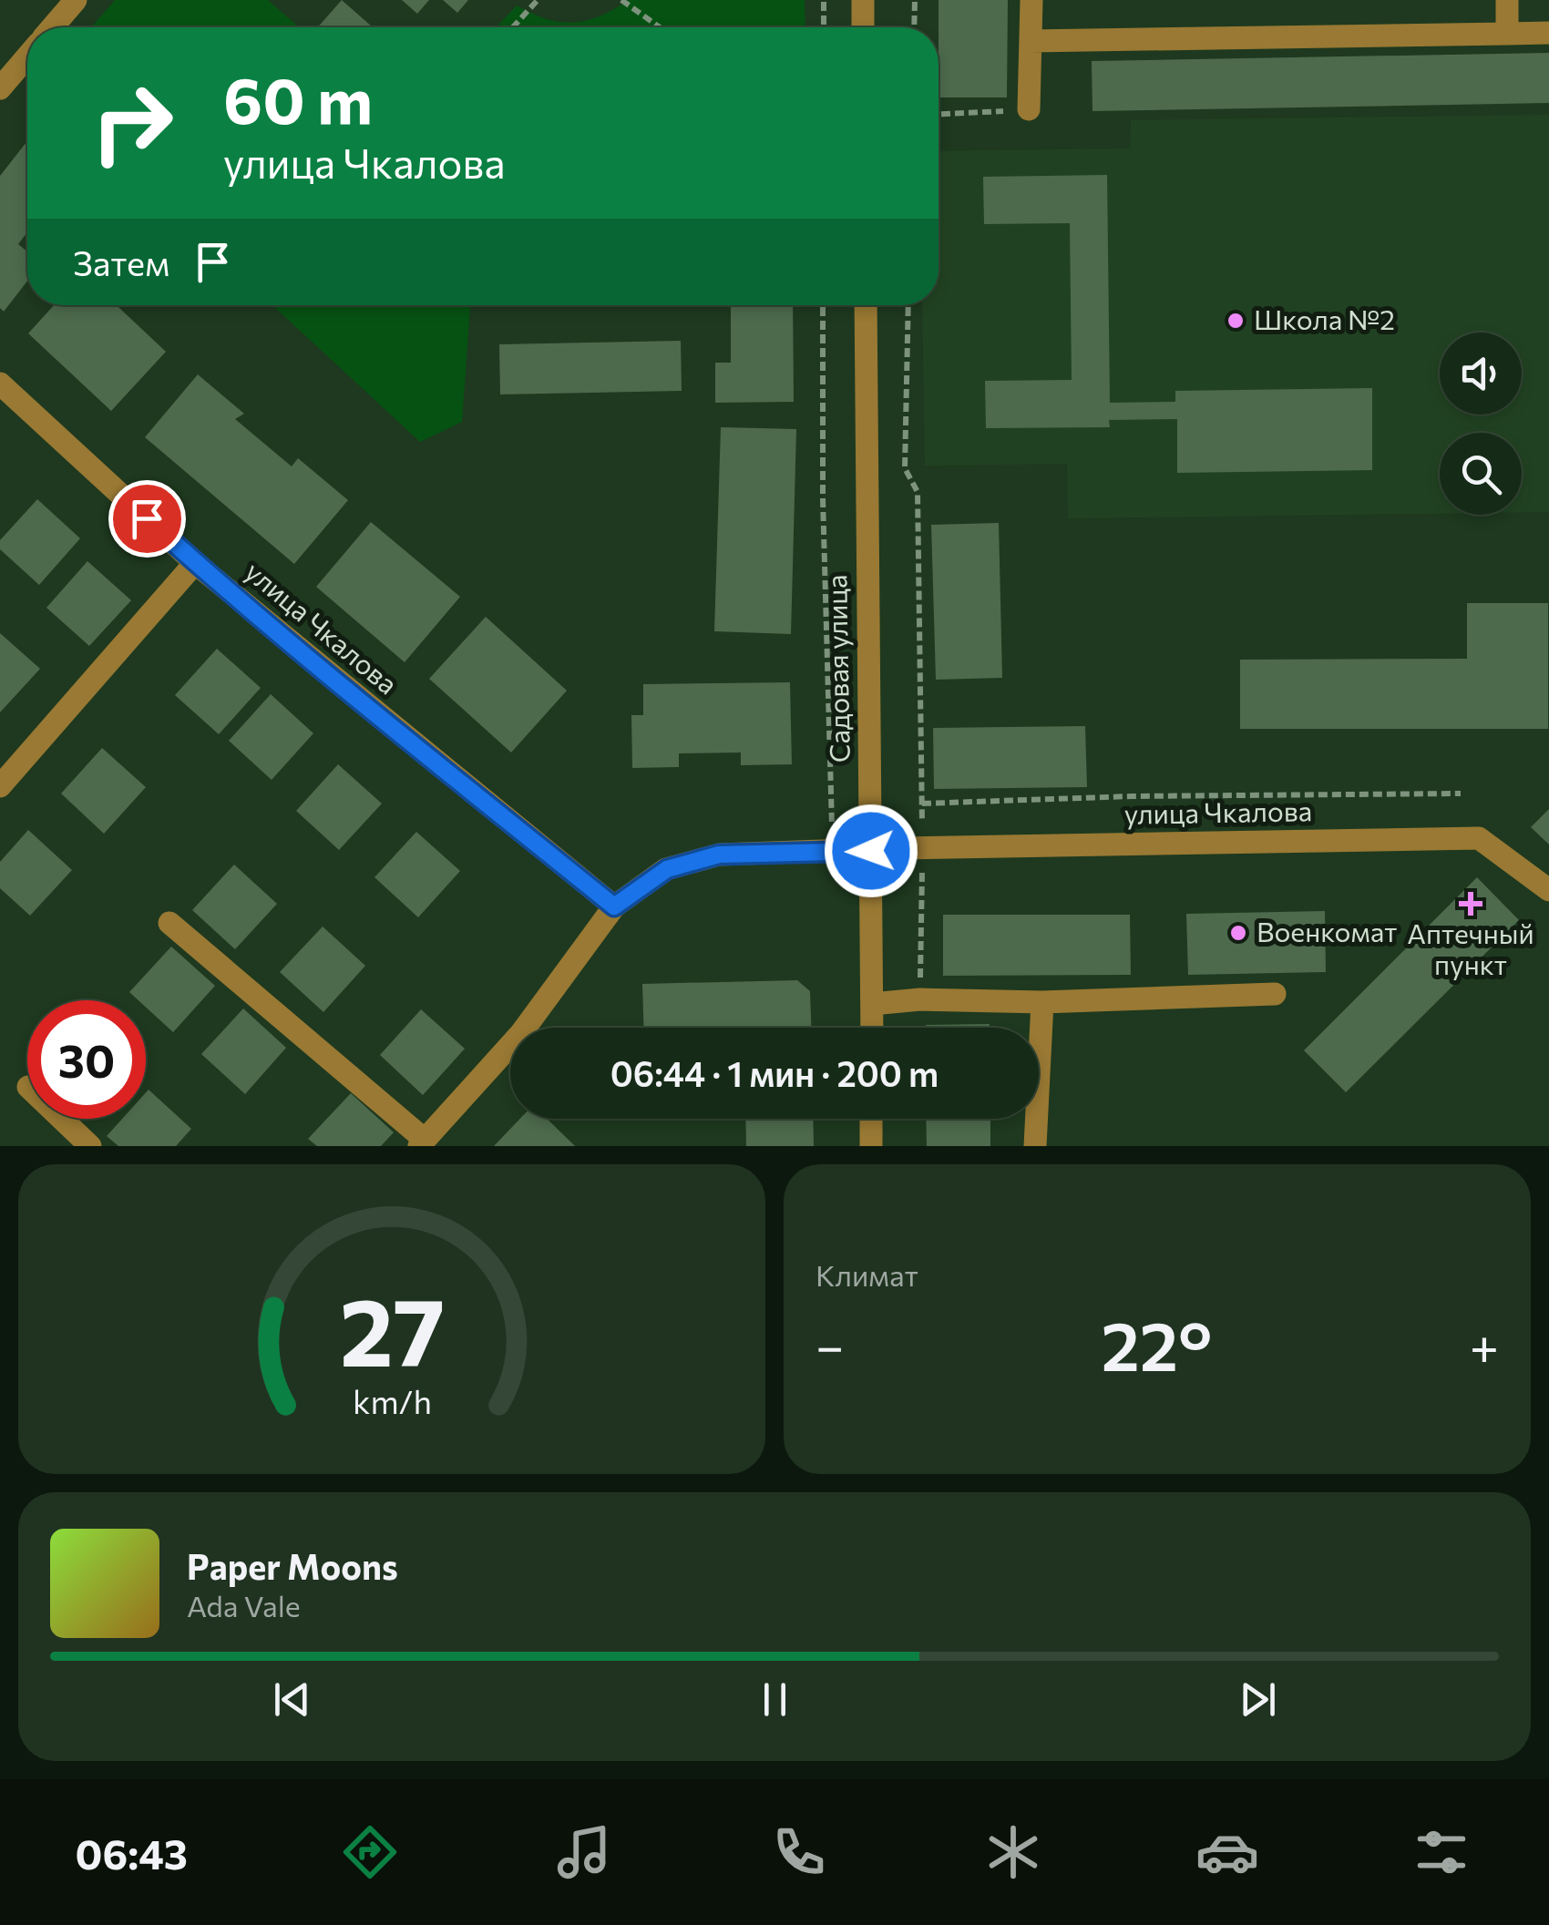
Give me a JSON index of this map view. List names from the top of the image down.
{
  "streets": {
    "street": ["улица Чкалова", "Садовая улица"]
  },
  "crossings": [
    ["улица Чкалова", "Садовая улица"]
  ],
  "places": {
    "other": ["Школа №2", "Военкомат"],
    "health": ["Аптечный пункт"]
  },
  "page": {
    "turn": ["60 m", "улица Чкалова"],
    "then": "Затем",
    "limit": "30",
    "trip": "06:44 · 1 мин · 200 m",
    "tile": "Климат",
    "heat": ["−", "22°", "+"],
    "song": ["Paper Moons", "Ada Vale"],
    "tabs": "06:43",
    "gauge": ["27", "km/h"]
  }
}
